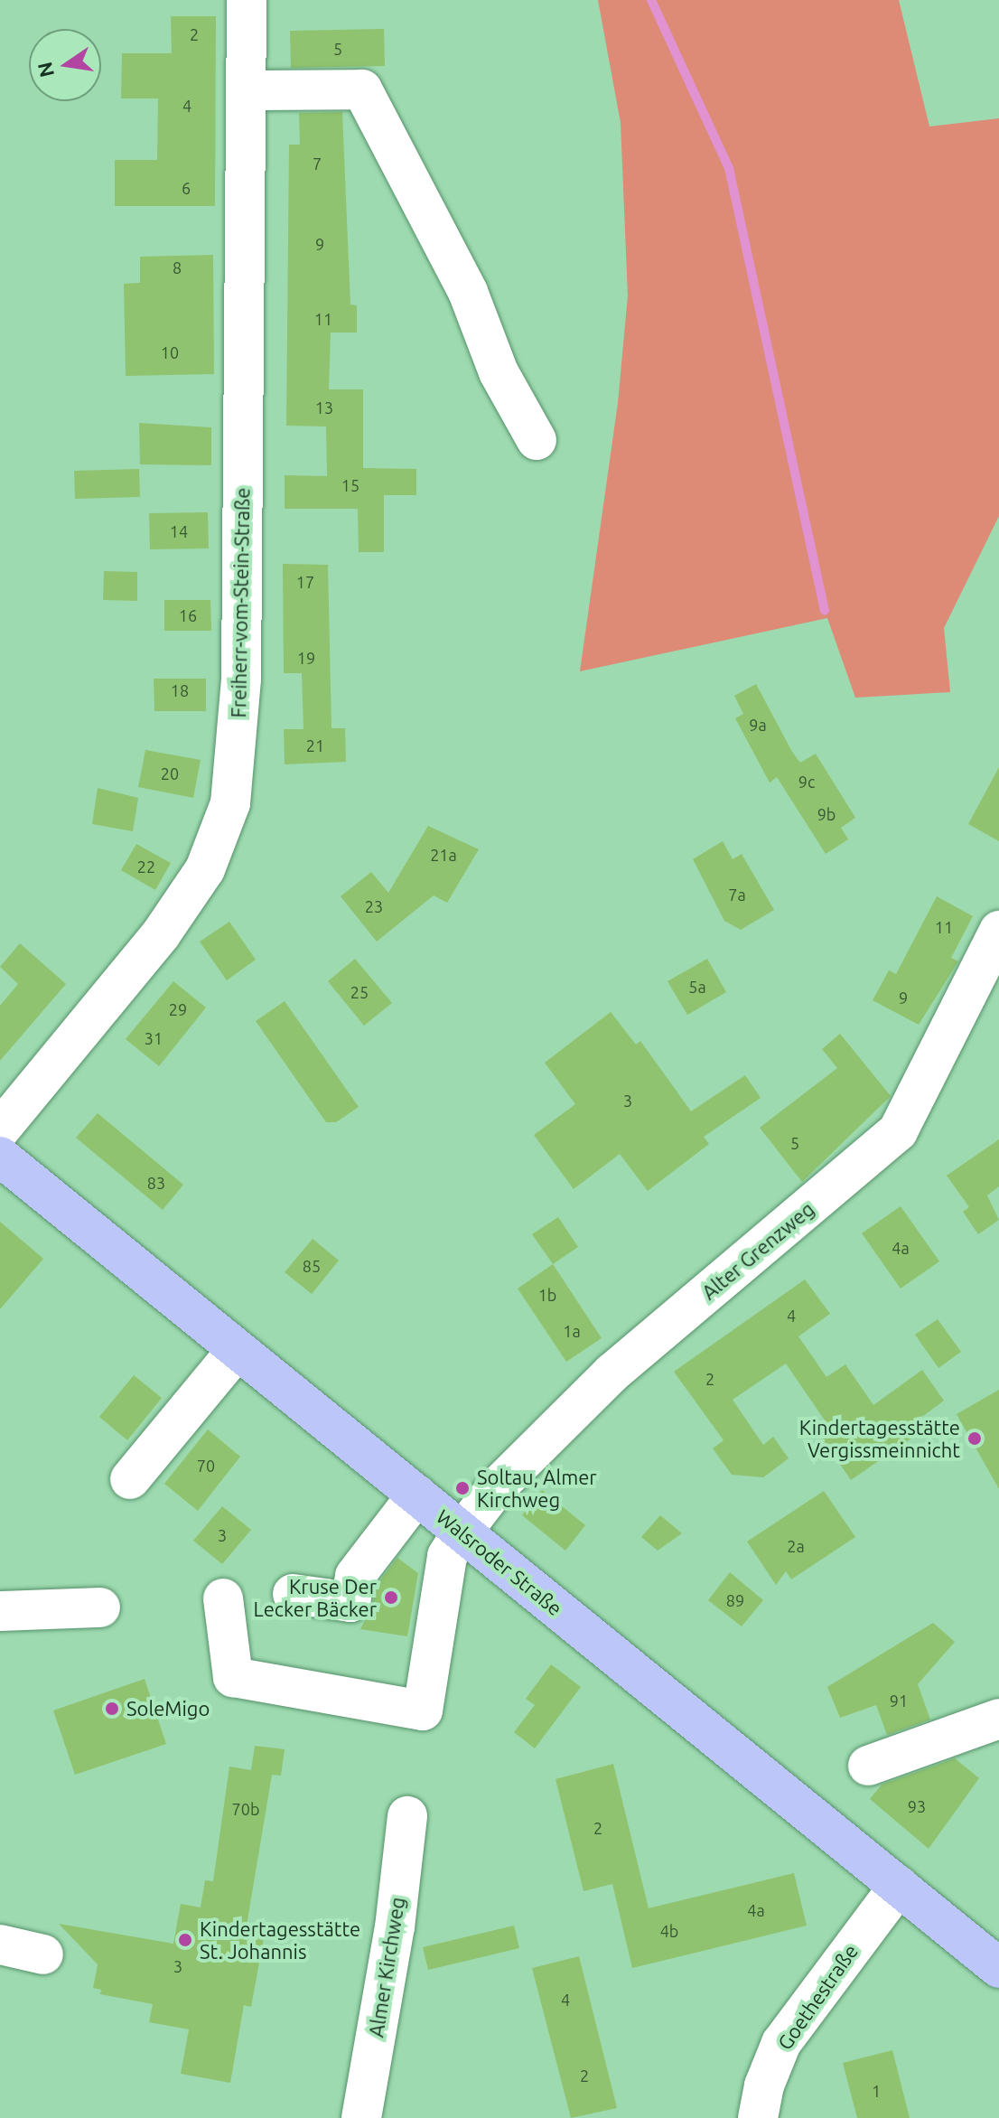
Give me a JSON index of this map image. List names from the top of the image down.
{
  "streets": {
    "main road": ["Walsroder Straße"],
    "street": [
      "Freiherr-vom-Stein-Straße",
      "Alter Grenzweg",
      "Almer Kirchweg",
      "Goethestraße"
    ]
  },
  "crossings": [
    ["Alter Grenzweg", "Walsroder Straße"],
    ["Walsroder Straße", "Goethestraße"]
  ],
  "places": [
    "Kindertagesstätte Vergissmeinnicht",
    "Soltau, Almer Kirchweg",
    "Kruse Der Lecker Bäcker",
    "SoleMigo",
    "Kindertagesstätte St. Johannis"
  ],
  "house_numbers": [
    "2",
    "5",
    "4",
    "7",
    "6",
    "9",
    "8",
    "11",
    "10",
    "13",
    "15",
    "14",
    "17",
    "16",
    "19",
    "18",
    "9a",
    "21",
    "20",
    "9c",
    "9b",
    "21a",
    "22",
    "7a",
    "23",
    "11",
    "5a",
    "25",
    "9",
    "29",
    "31",
    "3",
    "5",
    "83",
    "4a",
    "85",
    "1b",
    "4",
    "1a",
    "2",
    "70",
    "3",
    "2a",
    "89",
    "91",
    "93",
    "70b",
    "2",
    "4a",
    "4b",
    "3",
    "4",
    "2",
    "1"
  ],
  "north": "left"
}
